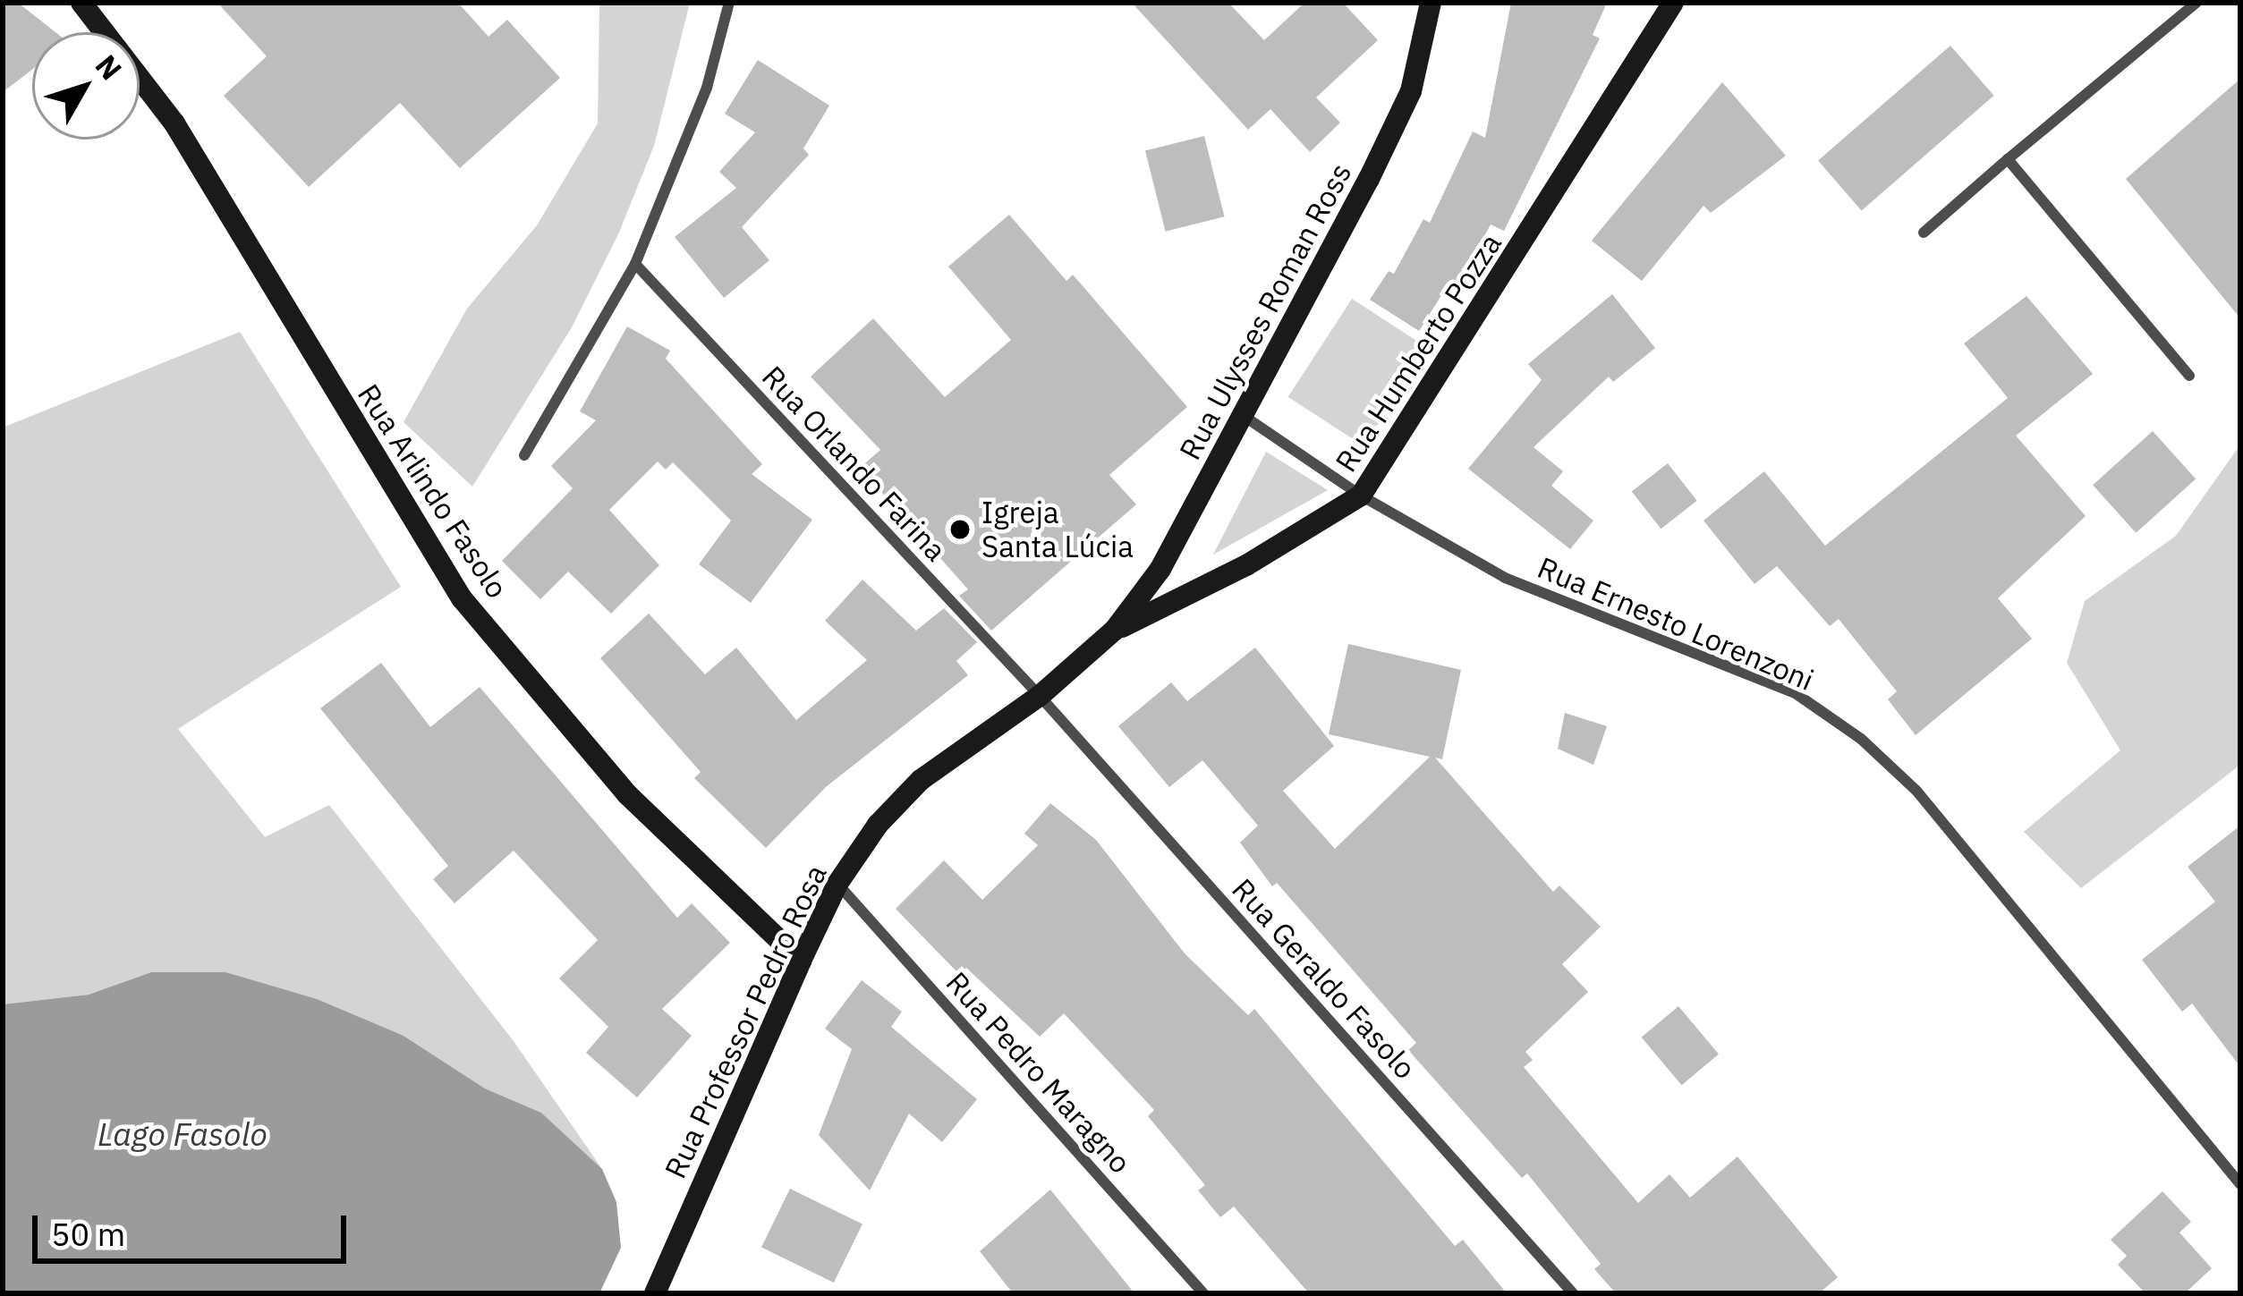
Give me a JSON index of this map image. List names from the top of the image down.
{
  "streets": {
    "street": [
      "Rua Ulysses Roman Ross",
      "Rua Humberto Pozza",
      "Rua Orlando Farina",
      "Rua Arlindo Fasolo",
      "Rua Ernesto Lorenzoni",
      "Rua Geraldo Fasolo",
      "Rua Professor Pedro Rosa",
      "Rua Pedro Maragno"
    ]
  },
  "crossings": [
    ["Rua Ulysses Roman Ross", "Rua Humberto Pozza"],
    ["Rua Ulysses Roman Ross", "Rua Ernesto Lorenzoni"],
    ["Rua Ulysses Roman Ross", "Rua Professor Pedro Rosa"],
    ["Rua Humberto Pozza", "Rua Ernesto Lorenzoni"],
    ["Rua Humberto Pozza", "Rua Professor Pedro Rosa"],
    ["Rua Orlando Farina", "Rua Geraldo Fasolo"],
    ["Rua Orlando Farina", "Rua Professor Pedro Rosa"],
    ["Rua Arlindo Fasolo", "Rua Professor Pedro Rosa"],
    ["Rua Geraldo Fasolo", "Rua Professor Pedro Rosa"],
    ["Rua Professor Pedro Rosa", "Rua Pedro Maragno"]
  ],
  "water": ["Lago Fasolo"],
  "places": ["Igreja Santa Lúcia"],
  "scale_bar": "50 m",
  "north": "top right"
}
